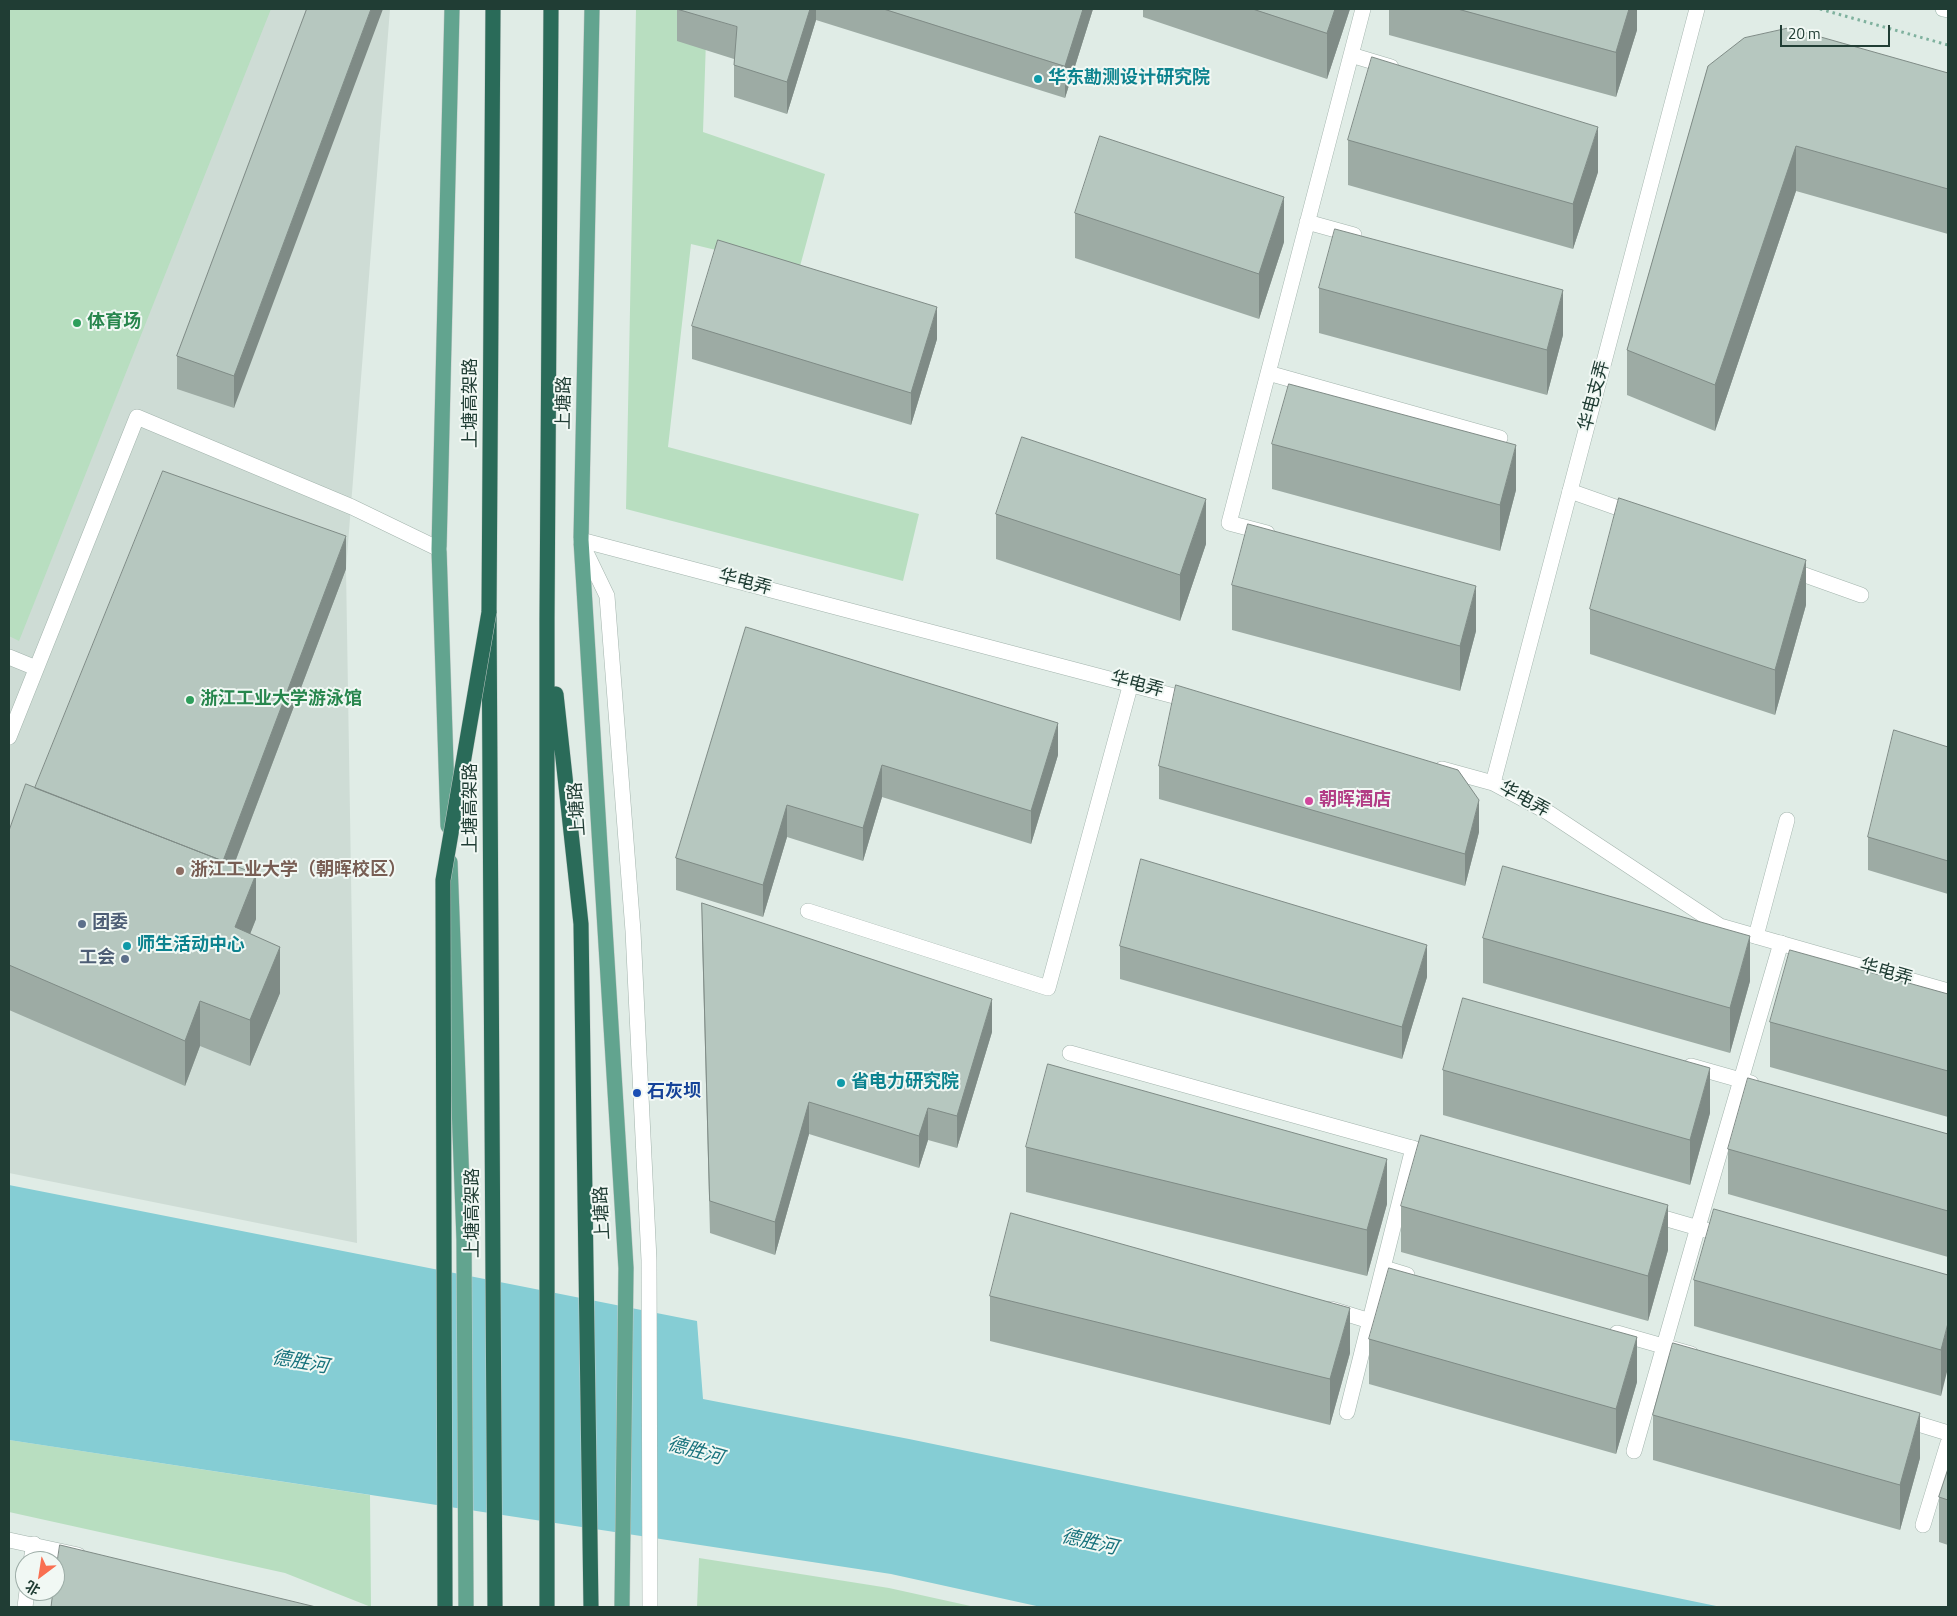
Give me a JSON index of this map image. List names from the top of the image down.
{
  "streets": {
    "highway": ["上塘高架路"],
    "main road": ["上塘路"],
    "street": ["华电支弄", "华电弄"]
  },
  "crossings": [
    ["华电支弄", "华电弄"],
    ["上塘路", "华电弄"]
  ],
  "water": ["德胜河"],
  "places": [
    "华东勘测设计研究院",
    "体育场",
    "浙江工业大学游泳馆",
    "朝晖酒店",
    "浙江工业大学（朝晖校区）",
    "团委",
    "师生活动中心",
    "工会",
    "省电力研究院",
    "石灰坝"
  ],
  "scale_bar": "20 m",
  "north": "bottom left"
}
